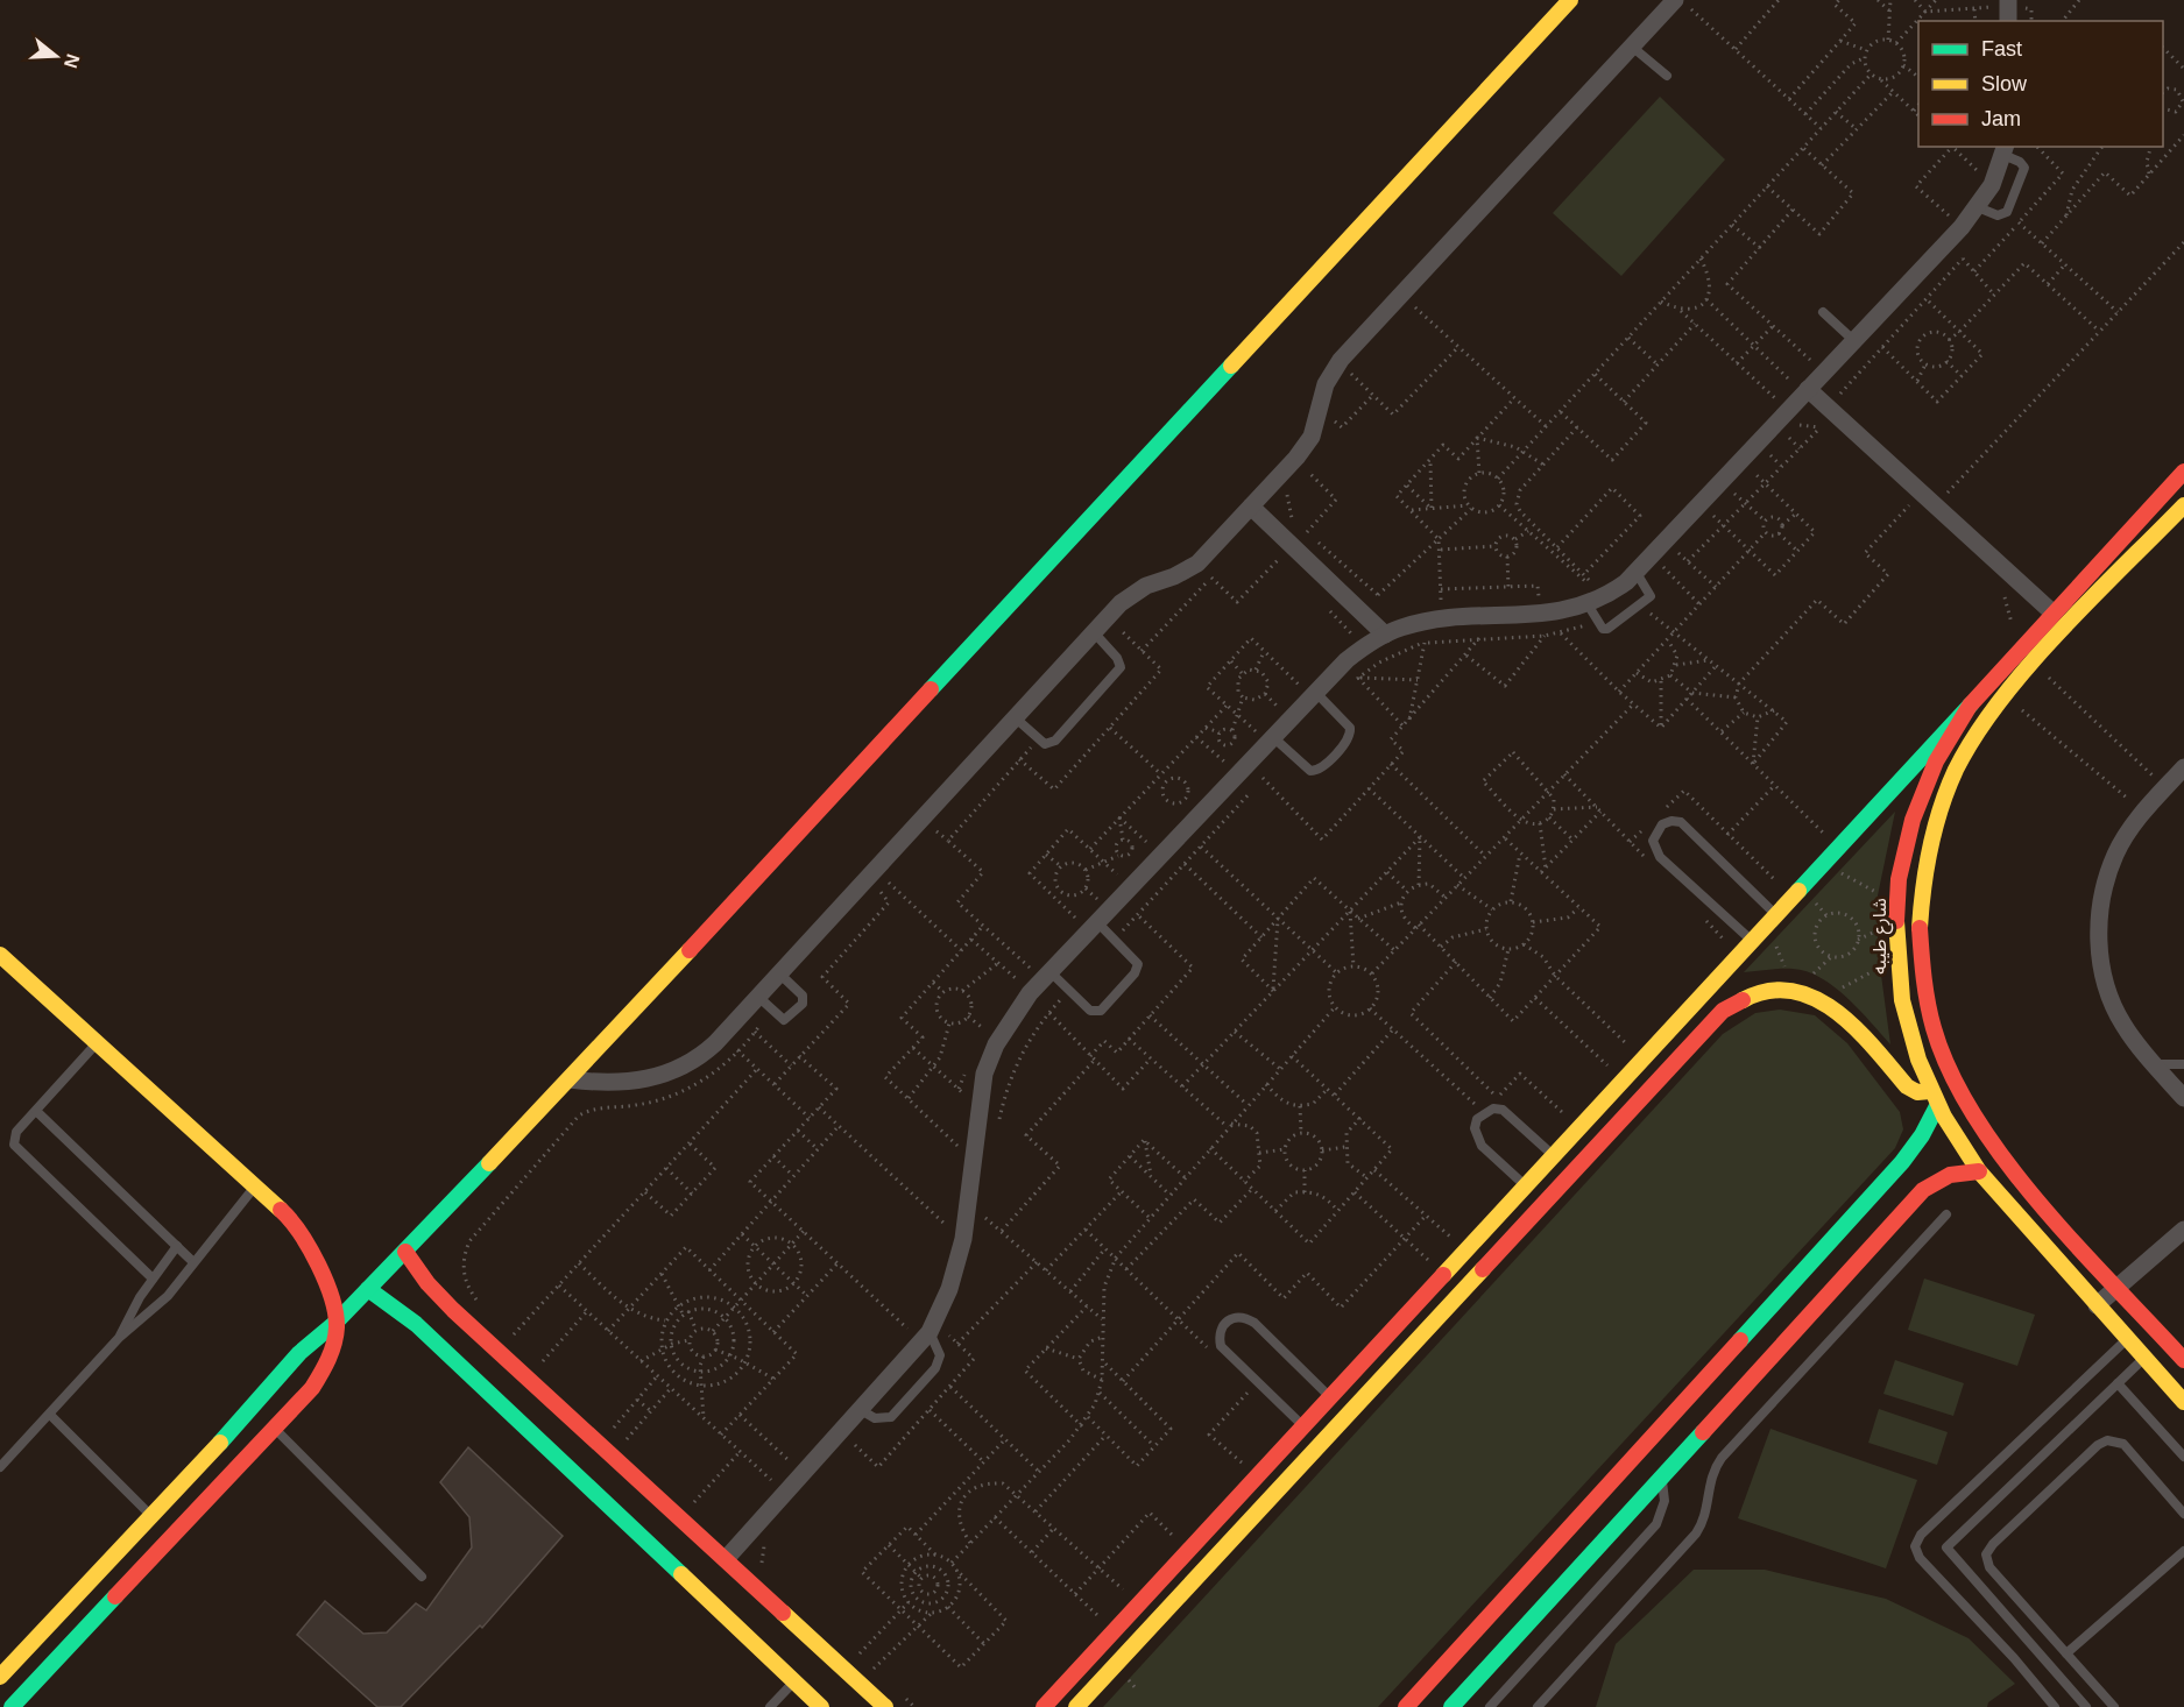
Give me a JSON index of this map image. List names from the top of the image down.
{
  "streets": {
    "street": ["شارع طيبه"]
  },
  "legend": ["Fast", "Slow", "Jam"],
  "north": "right"
}
